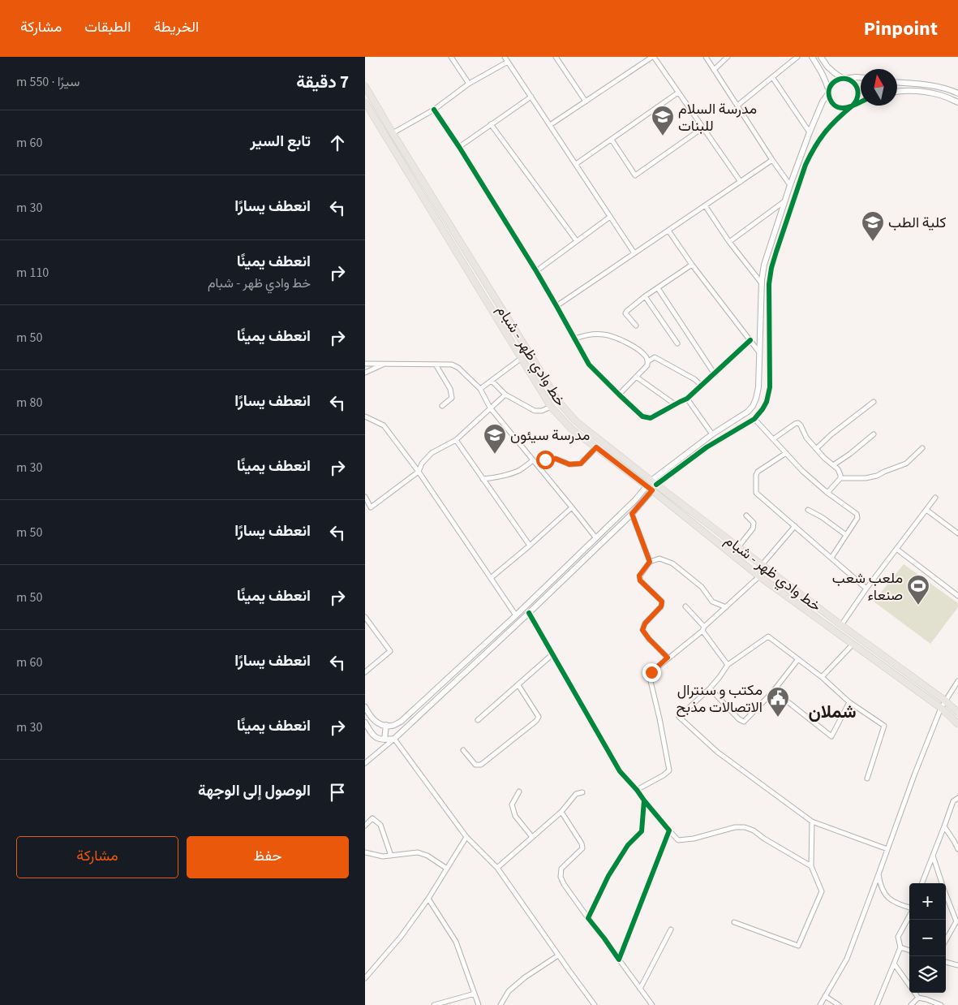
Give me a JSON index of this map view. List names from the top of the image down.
{
  "streets": {
    "main road": ["خط وادي ظهر - شبام"]
  },
  "districts": ["شملان"],
  "places": {
    "school or university": ["مدرسة السلام للبنات", "كلية الطب", "مدرسة سيئون"],
    "sports": ["ملعب شعب صنعاء"],
    "public building": ["مكتب و سنترال الاتصالات مذبح"]
  },
  "north": "top",
  "page": {
    "header": "Pinpoint",
    "nav": ["الخريطة", "الطبقات", "مشاركة"],
    "heading": ["7 دقيقة", "سيرًا · 550 m"],
    "list": [
      ["تابع السير", "60 m"],
      ["انعطف يسارًا", "30 m"],
      ["انعطف يمينًا", "خط وادي ظهر - شبام", "110 m"],
      ["انعطف يمينًا", "50 m"],
      ["انعطف يسارًا", "80 m"],
      ["انعطف يمينًا", "30 m"],
      ["انعطف يسارًا", "50 m"],
      ["انعطف يمينًا", "50 m"],
      ["انعطف يسارًا", "60 m"],
      ["انعطف يمينًا", "30 m"],
      "الوصول إلى الوجهة"
    ],
    "buttons": ["حفظ", "مشاركة"],
    "map_buttons": ["+", "−"]
  }
}
